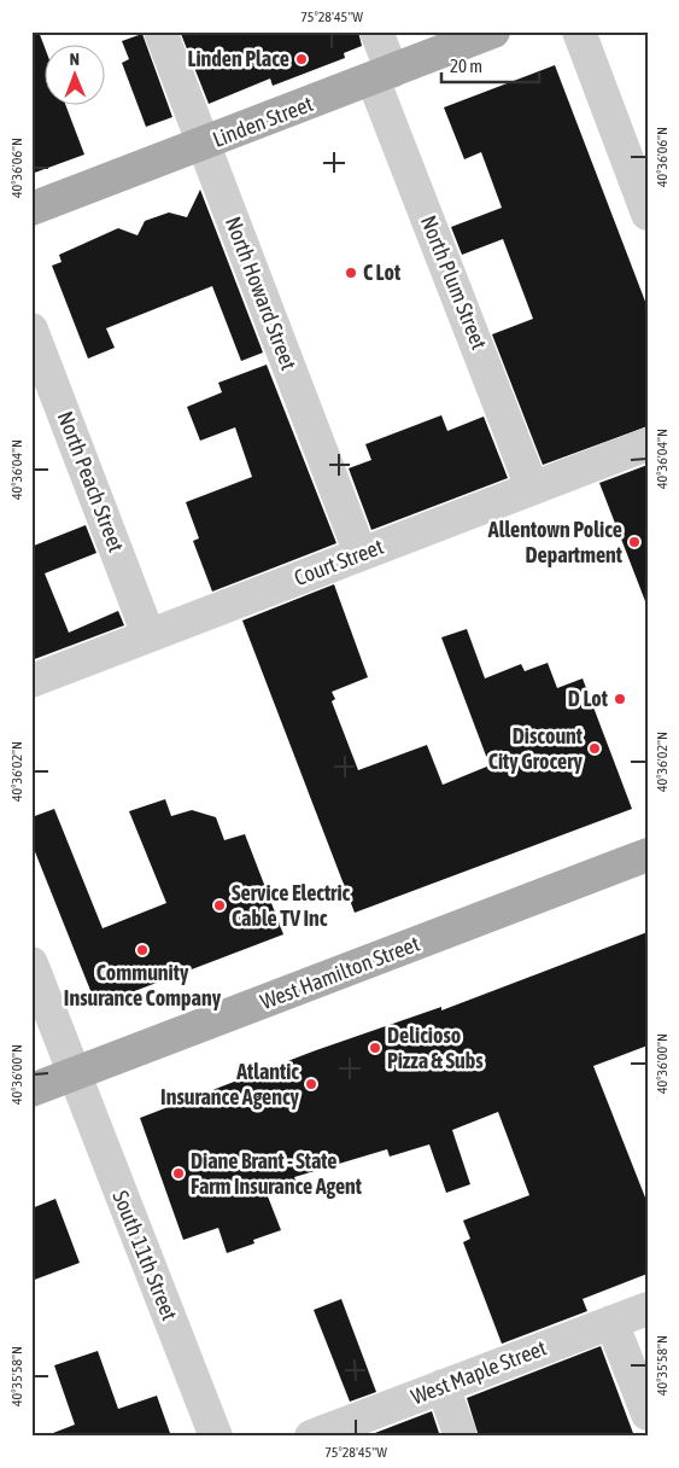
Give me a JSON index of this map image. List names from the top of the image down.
{
  "streets": {
    "main road": ["Linden Street", "West Hamilton Street"],
    "street": [
      "North Plum Street",
      "North Howard Street",
      "North Peach Street",
      "Court Street",
      "South 11th Street",
      "West Maple Street"
    ]
  },
  "crossings": [
    ["Linden Street", "North Plum Street"],
    ["Linden Street", "North Howard Street"],
    ["North Plum Street", "Court Street"],
    ["North Howard Street", "Court Street"],
    ["North Peach Street", "Court Street"],
    ["West Hamilton Street", "South 11th Street"]
  ],
  "places": [
    "Linden Place",
    "C Lot",
    "Allentown Police Department",
    "D Lot",
    "Discount City Grocery",
    "Service Electric Cable TV Inc",
    "Community Insurance Company",
    "Delicioso Pizza & Subs",
    "Atlantic Insurance Agency",
    "Diane Brant - State Farm Insurance Agent"
  ],
  "scale_bar": "20 m",
  "north": "top",
  "coordinates": [
    "75°28'45\"W",
    "40°36'06\"N",
    "40°36'04\"N",
    "40°36'02\"N",
    "40°36'00\"N",
    "40°35'58\"N"
  ]
}
